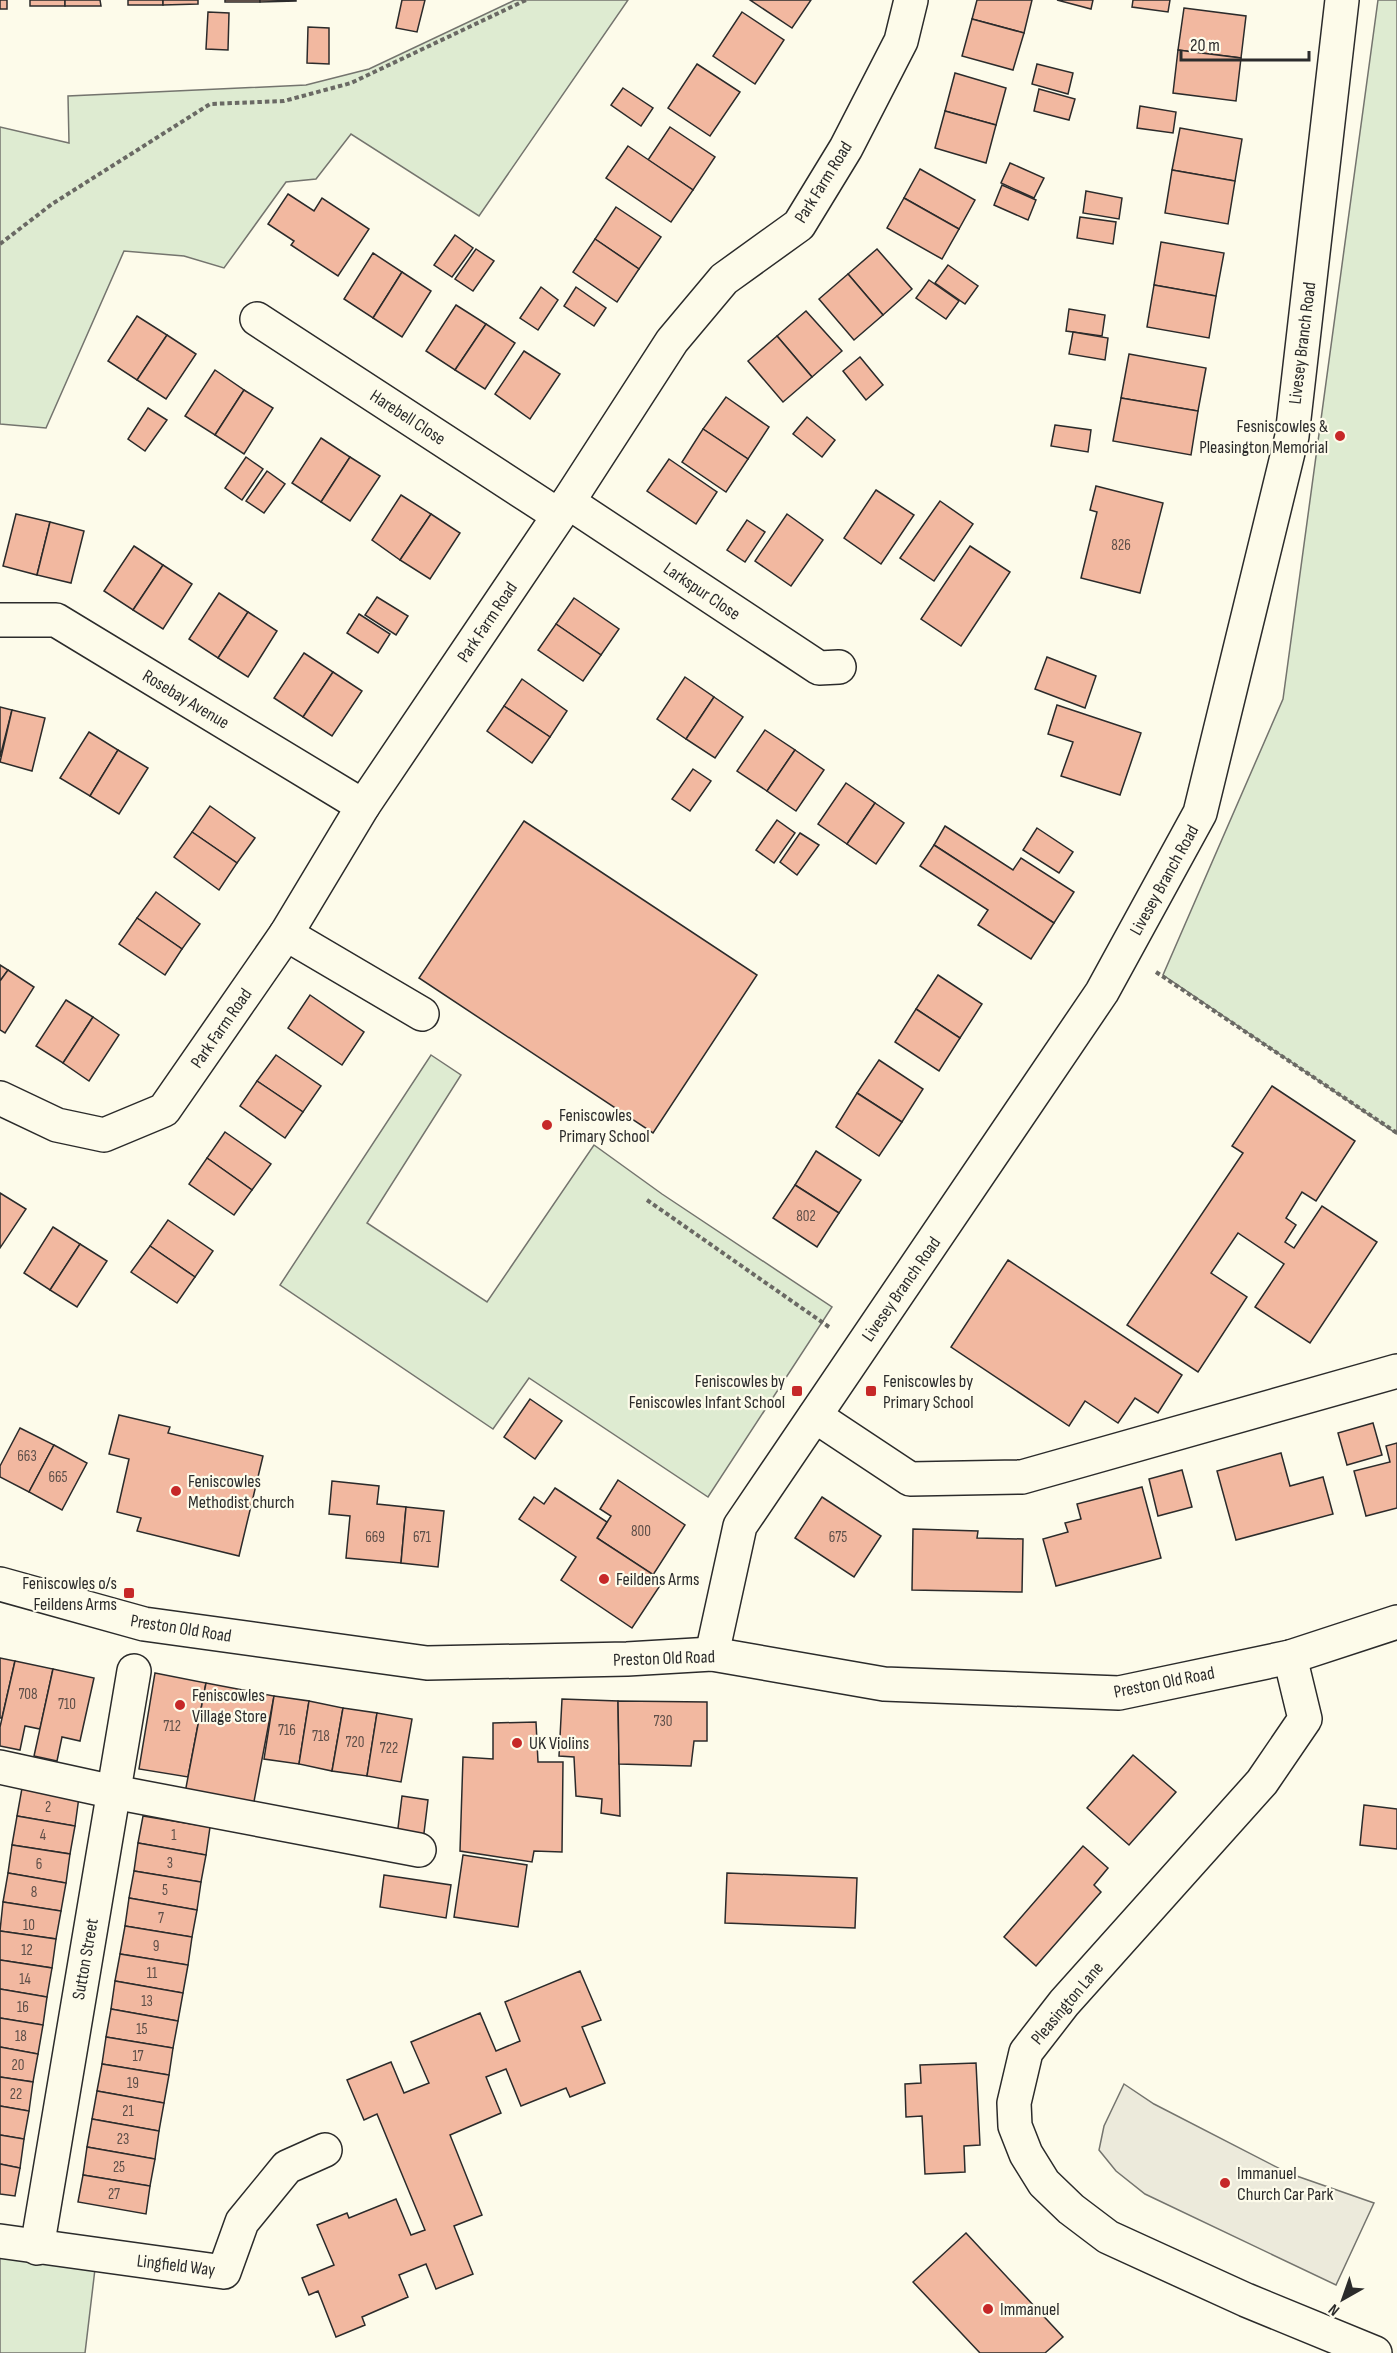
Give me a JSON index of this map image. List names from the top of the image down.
{
  "streets": {
    "street": [
      "Park Farm Road",
      "Livesey Branch Road",
      "Harebell Close",
      "Larkspur Close",
      "Rosebay Avenue",
      "Preston Old Road",
      "Sutton Street",
      "Pleasington Lane",
      "Lingfield Way"
    ]
  },
  "crossings": [
    ["Park Farm Road", "Harebell Close"],
    ["Park Farm Road", "Larkspur Close"],
    ["Park Farm Road", "Rosebay Avenue"],
    ["Livesey Branch Road", "Preston Old Road"],
    ["Harebell Close", "Larkspur Close"],
    ["Preston Old Road", "Pleasington Lane"],
    ["Sutton Street", "Lingfield Way"]
  ],
  "places": {
    "other": [
      "Fesniscowles & Pleasington Memorial",
      "Feniscowles Primary School",
      "Feniscowles Methodist church",
      "Feildens Arms",
      "Feniscowles Village Store",
      "UK Violins",
      "Immanuel Church Car Park",
      "Immanuel"
    ],
    "transit": ["Feniscowles by Feniscowles Infant School", "Feniscowles by Primary School", "Feniscowles o/s Feildens Arms"]
  },
  "house_numbers": [
    "826",
    "802",
    "663",
    "665",
    "800",
    "669",
    "671",
    "675",
    "708",
    "710",
    "730",
    "712",
    "716",
    "718",
    "720",
    "722",
    "2",
    "4",
    "1",
    "3",
    "6",
    "5",
    "8",
    "7",
    "10",
    "9",
    "12",
    "11",
    "14",
    "13",
    "16",
    "15",
    "18",
    "17",
    "20",
    "19",
    "22",
    "21",
    "23",
    "25",
    "27"
  ],
  "scale_bar": "20 m",
  "north": "bottom left"
}
